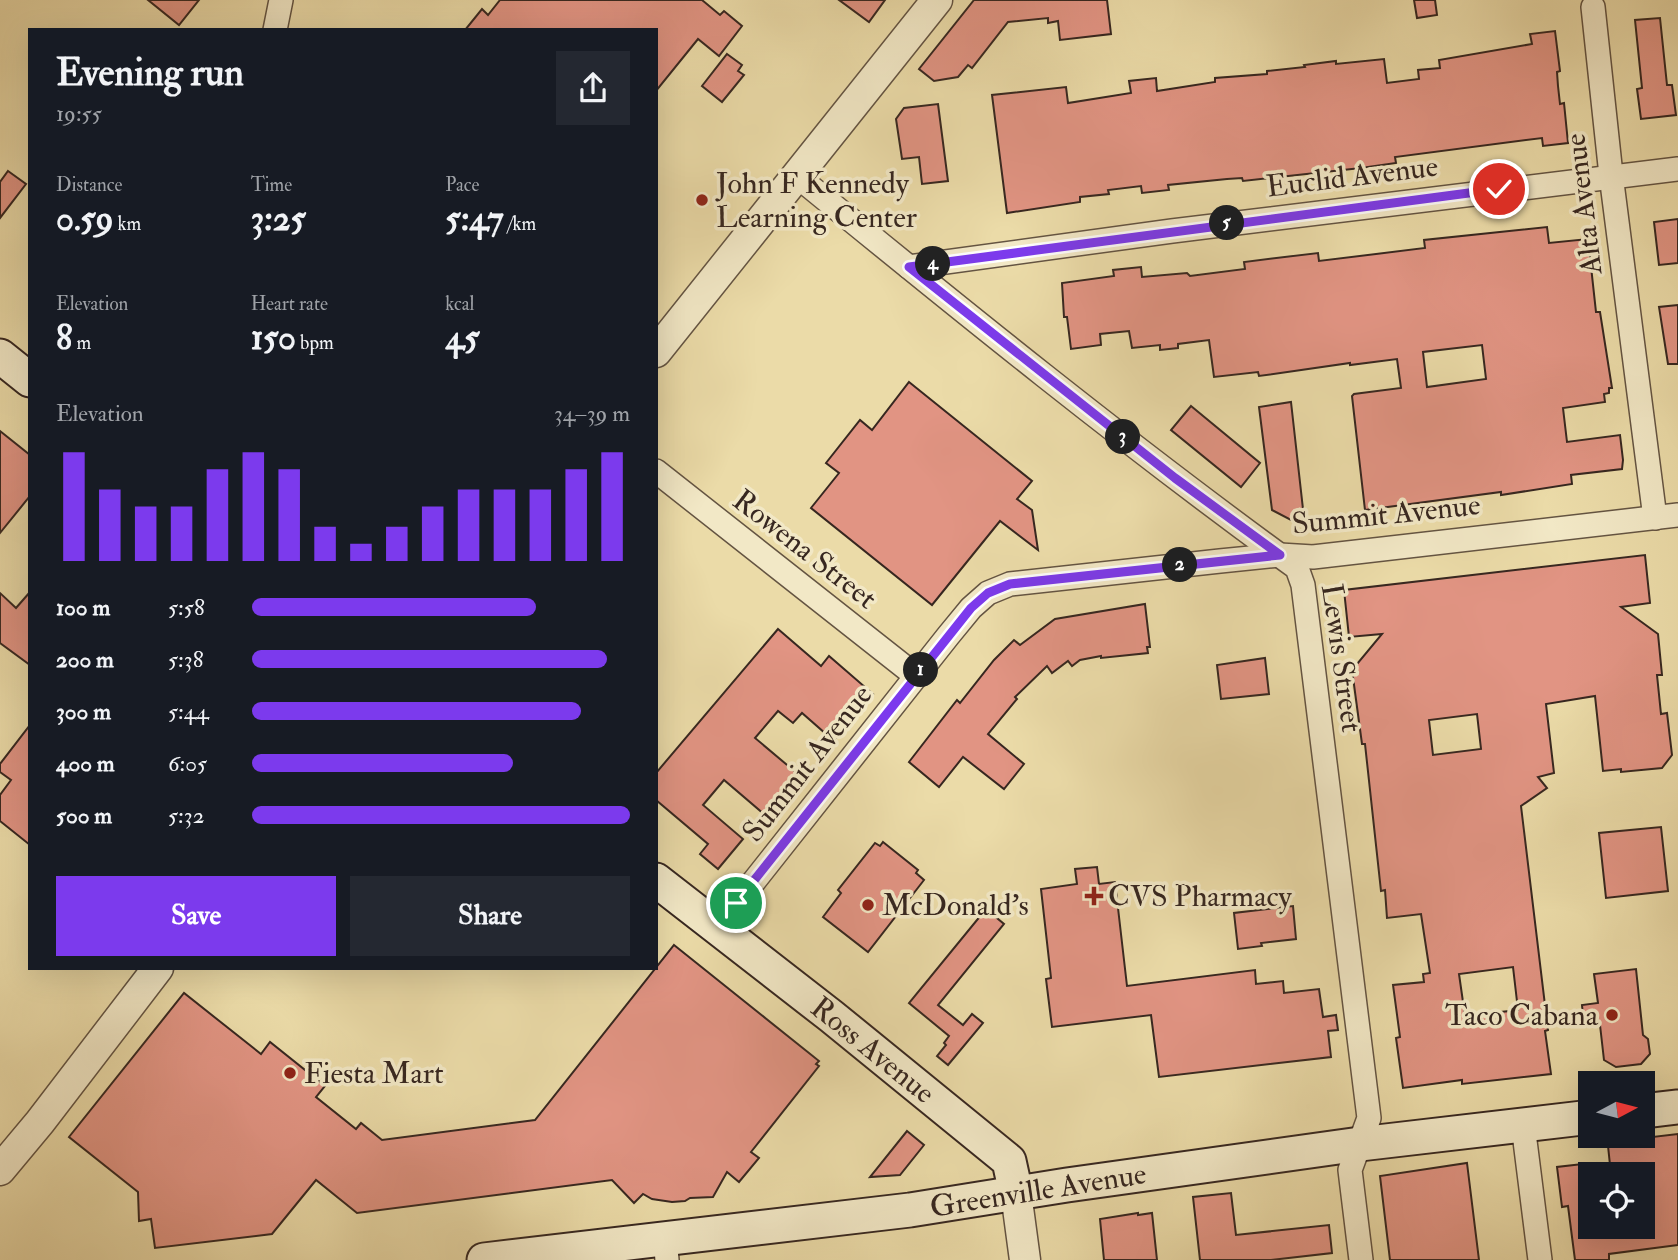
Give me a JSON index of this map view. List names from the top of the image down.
{
  "streets": {
    "main road": ["Ross Avenue", "Greenville Avenue"],
    "street": [
      "Euclid Avenue",
      "Alta Avenue",
      "Summit Avenue",
      "Rowena Street",
      "Lewis Street"
    ]
  },
  "crossings": [
    ["Euclid Avenue", "Alta Avenue"],
    ["Euclid Avenue", "Lewis Street"],
    ["Alta Avenue", "Summit Avenue"],
    ["Summit Avenue", "Rowena Street"],
    ["Summit Avenue", "Lewis Street"],
    ["Summit Avenue", "Ross Avenue"],
    ["Lewis Street", "Greenville Avenue"],
    ["Ross Avenue", "Greenville Avenue"]
  ],
  "places": {
    "other": [
      "John F Kennedy Learning Center",
      "McDonald's",
      "Taco Cabana",
      "Fiesta Mart"
    ],
    "health": ["CVS Pharmacy"]
  },
  "north": "right",
  "page": {
    "heading": ["Evening run", "19:55"],
    "stats": [
      ["Distance", "0.59 km"],
      ["Time", "3:25"],
      ["Pace", "5:47 /km"],
      ["Elevation", "8 m"],
      ["Heart rate", "150 bpm"],
      ["kcal", "45"]
    ],
    "pins": [
      "5",
      "4",
      "3",
      "2",
      "1"
    ],
    "chart": ["Elevation", "34–39 m"],
    "list": [
      {
        "name": "100 m",
        "note": "5:58"
      },
      {
        "name": "200 m",
        "note": "5:38"
      },
      {
        "name": "300 m",
        "note": "5:44"
      },
      {
        "name": "400 m",
        "note": "6:05"
      },
      {
        "name": "500 m",
        "note": "5:32"
      }
    ],
    "buttons": ["Save", "Share"]
  }
}
